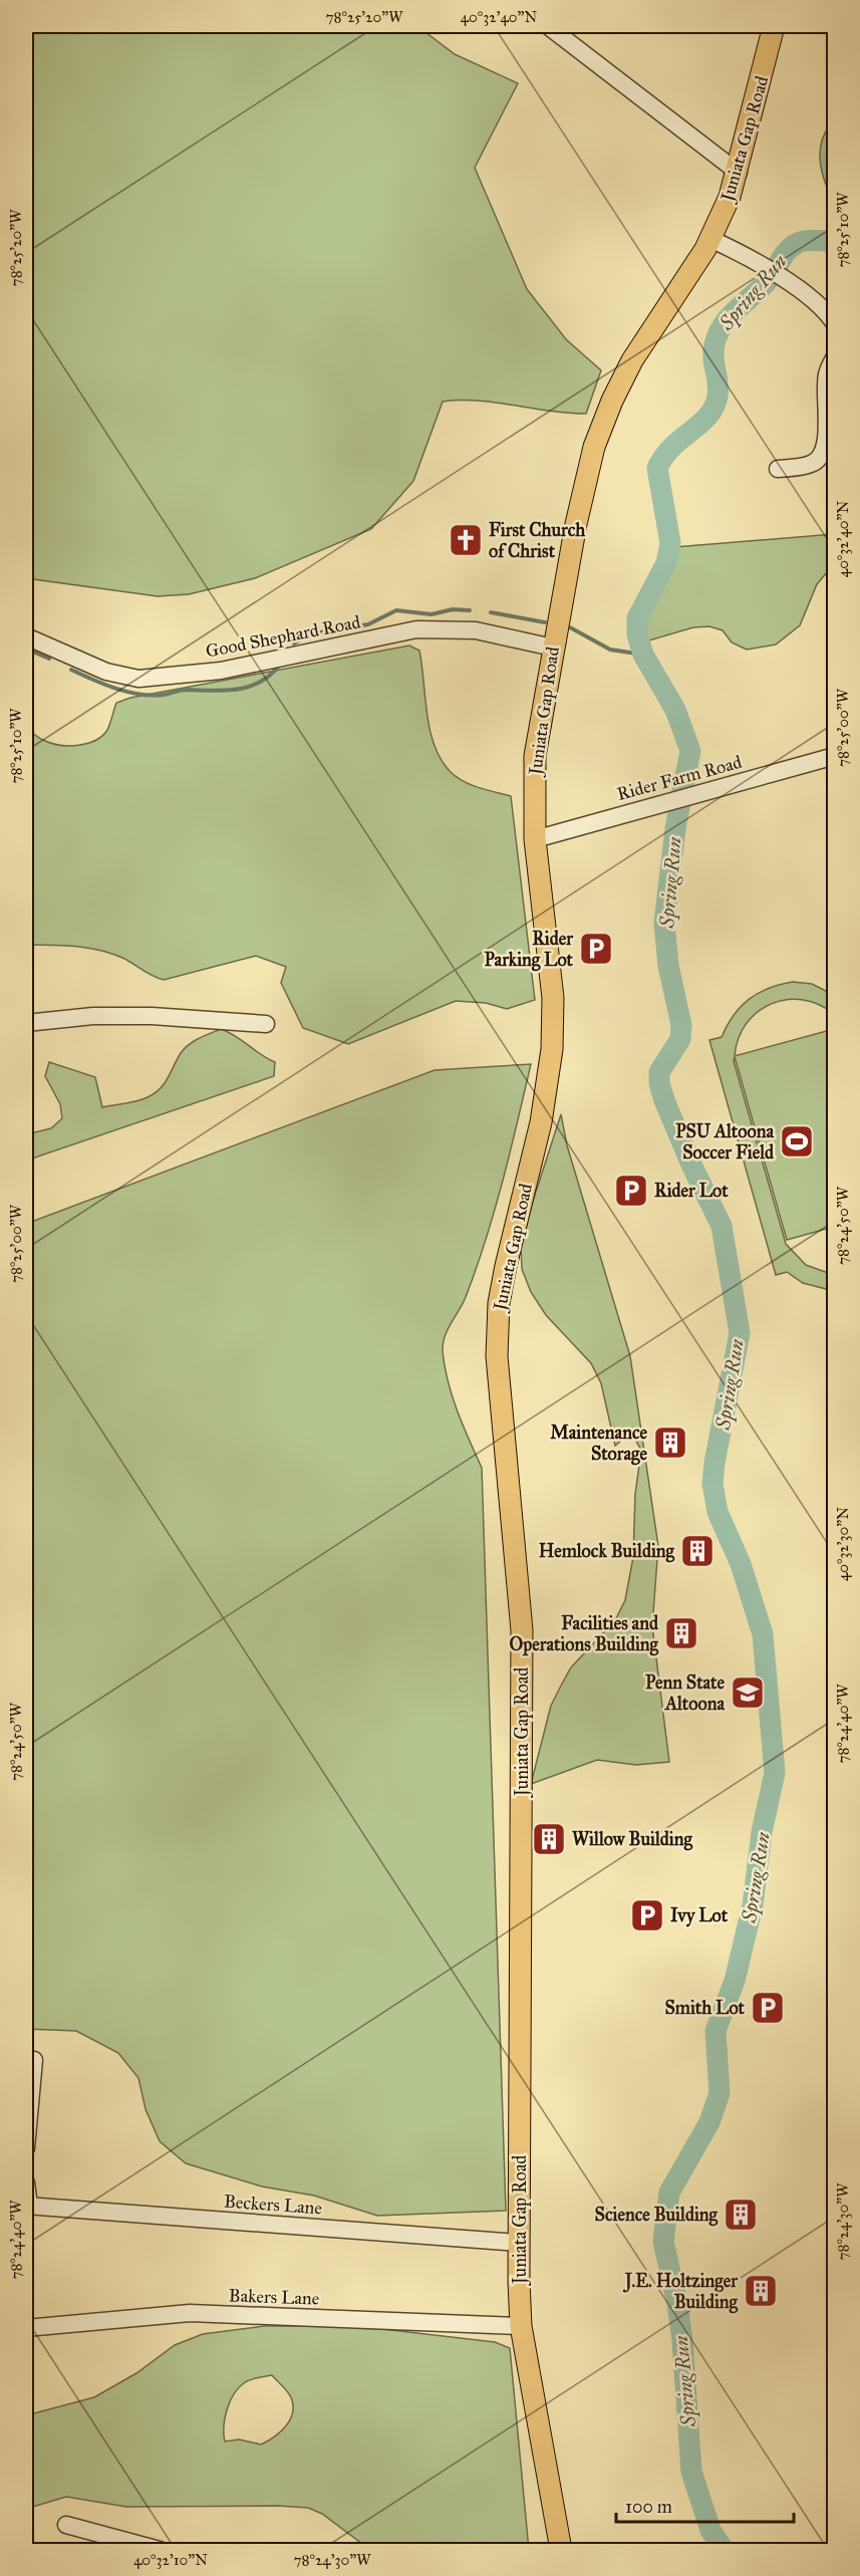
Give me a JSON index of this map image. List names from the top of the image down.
{
  "streets": {
    "main road": ["Juniata Gap Road"],
    "street": [
      "Good Shephard Road",
      "Rider Farm Road",
      "Beckers Lane",
      "Bakers Lane"
    ]
  },
  "crossings": [
    ["Juniata Gap Road", "Good Shephard Road"],
    ["Juniata Gap Road", "Rider Farm Road"],
    ["Juniata Gap Road", "Beckers Lane"],
    ["Juniata Gap Road", "Bakers Lane"]
  ],
  "water": ["Spring Run"],
  "places": {
    "church": ["First Church of Christ"],
    "parking": [
      "Rider Parking Lot",
      "Rider Lot",
      "Ivy Lot",
      "Smith Lot"
    ],
    "sports": ["PSU Altoona Soccer Field"],
    "building": [
      "Maintenance Storage",
      "Hemlock Building",
      "Facilities and Operations Building",
      "Willow Building",
      "Science Building",
      "J.E. Holtzinger Building"
    ],
    "school or university": ["Penn State Altoona"]
  },
  "scale_bar": "100 m",
  "coordinates": [
    "78°25'20\"W",
    "40°32'40\"N",
    "78°25'10\"W",
    "78°25'00\"W",
    "78°24'50\"W",
    "40°32'30\"N",
    "78°24'40\"W",
    "78°24'30\"W",
    "40°32'10\"N"
  ]
}
